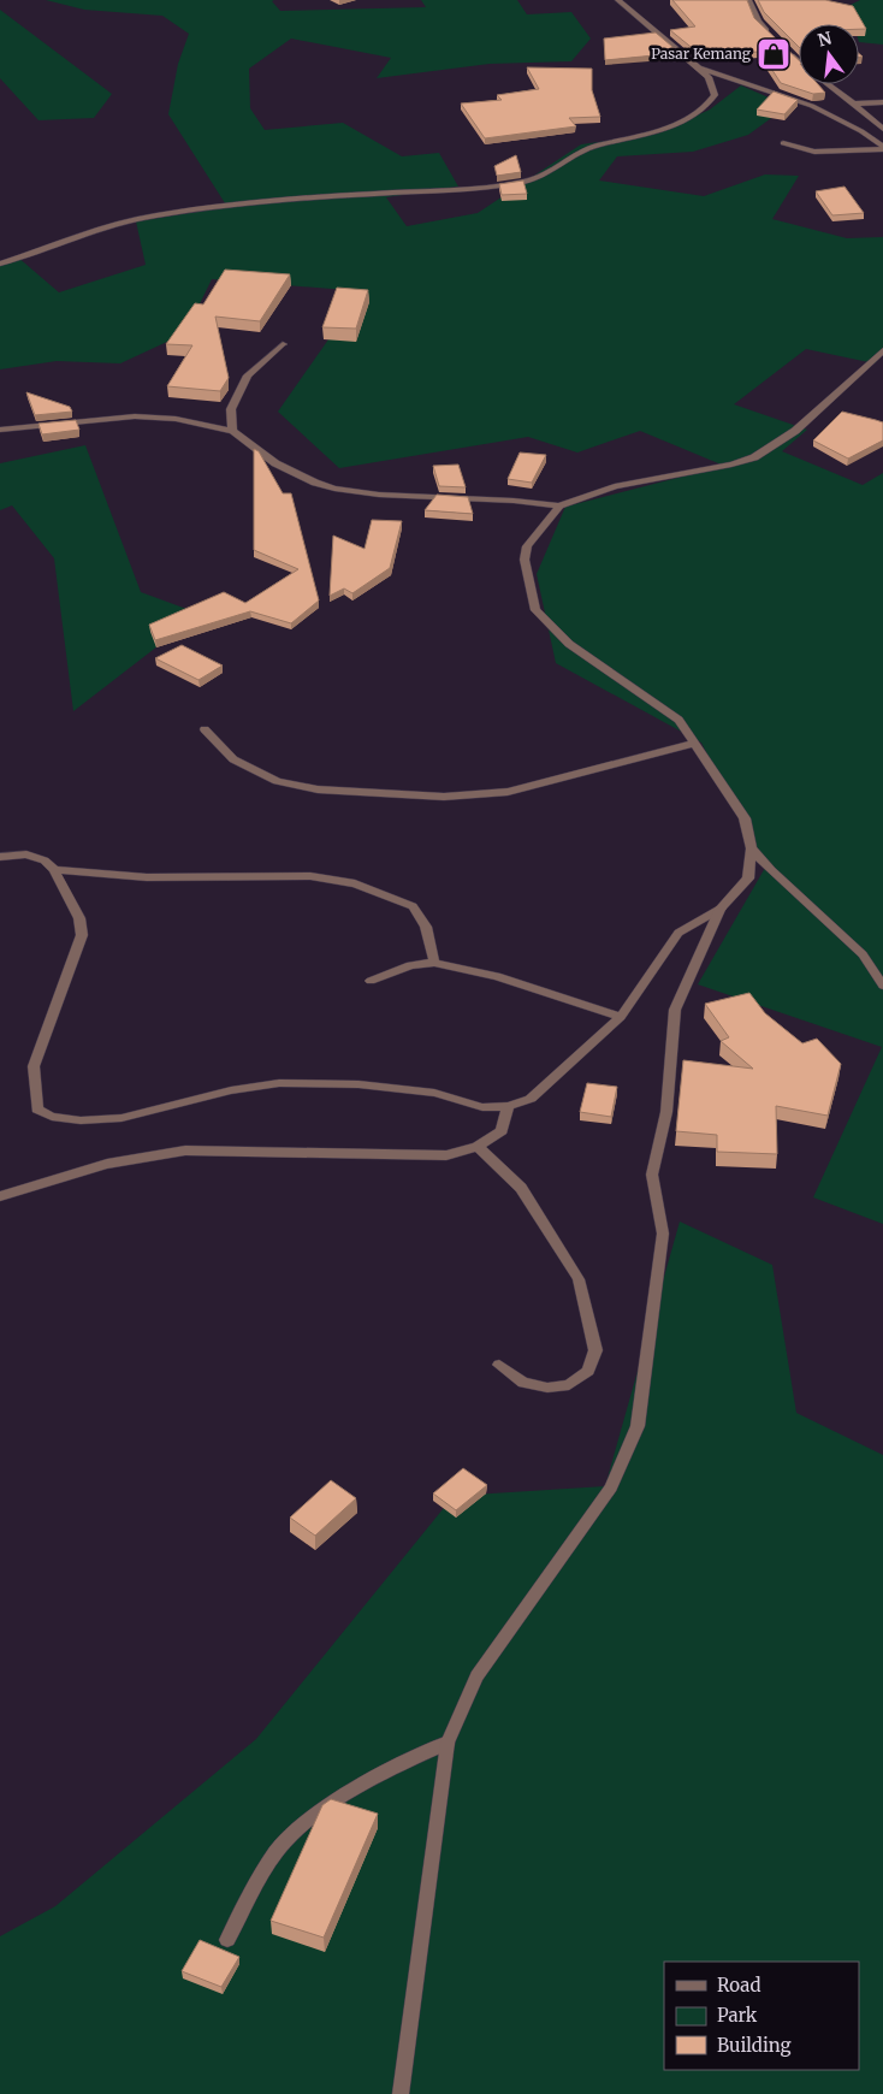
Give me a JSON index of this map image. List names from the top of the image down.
{
  "places": {
    "shop": ["Pasar Kemang"]
  },
  "legend": ["Road", "Park", "Building"],
  "north": "top"
}
